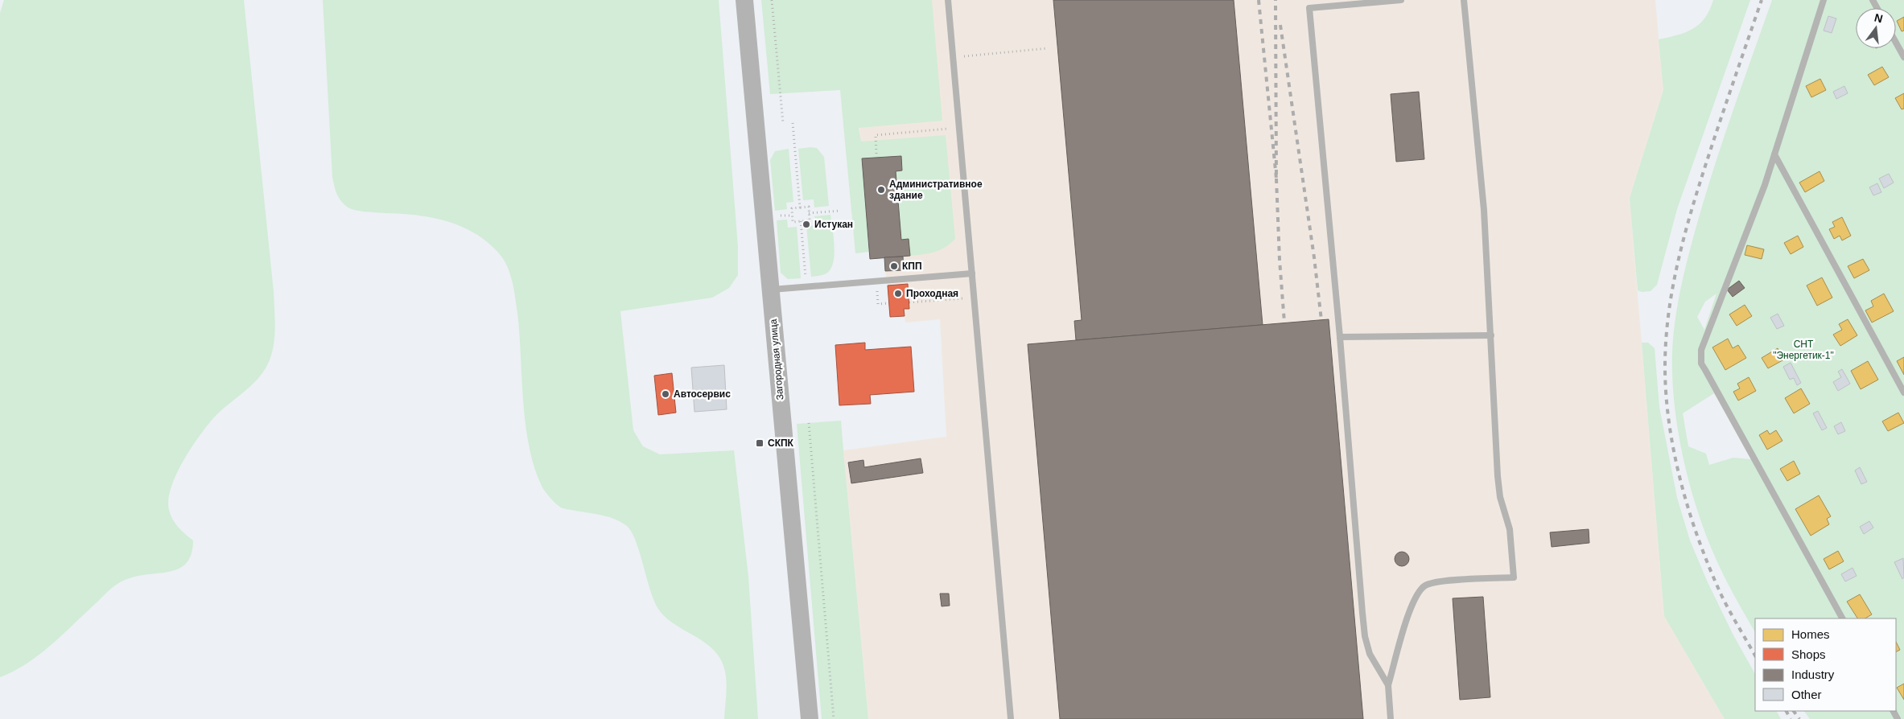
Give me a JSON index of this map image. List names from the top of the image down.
{
  "streets": {
    "street": ["Загородная улица"]
  },
  "parks": ["СНТ \"Энергетик-1\""],
  "places": {
    "other": [
      "Административное здание",
      "Истукан",
      "КПП",
      "Проходная",
      "Автосервис"
    ],
    "transit": ["СКПК"]
  },
  "legend": [
    "Homes",
    "Shops",
    "Industry",
    "Other"
  ],
  "north": "top"
}
